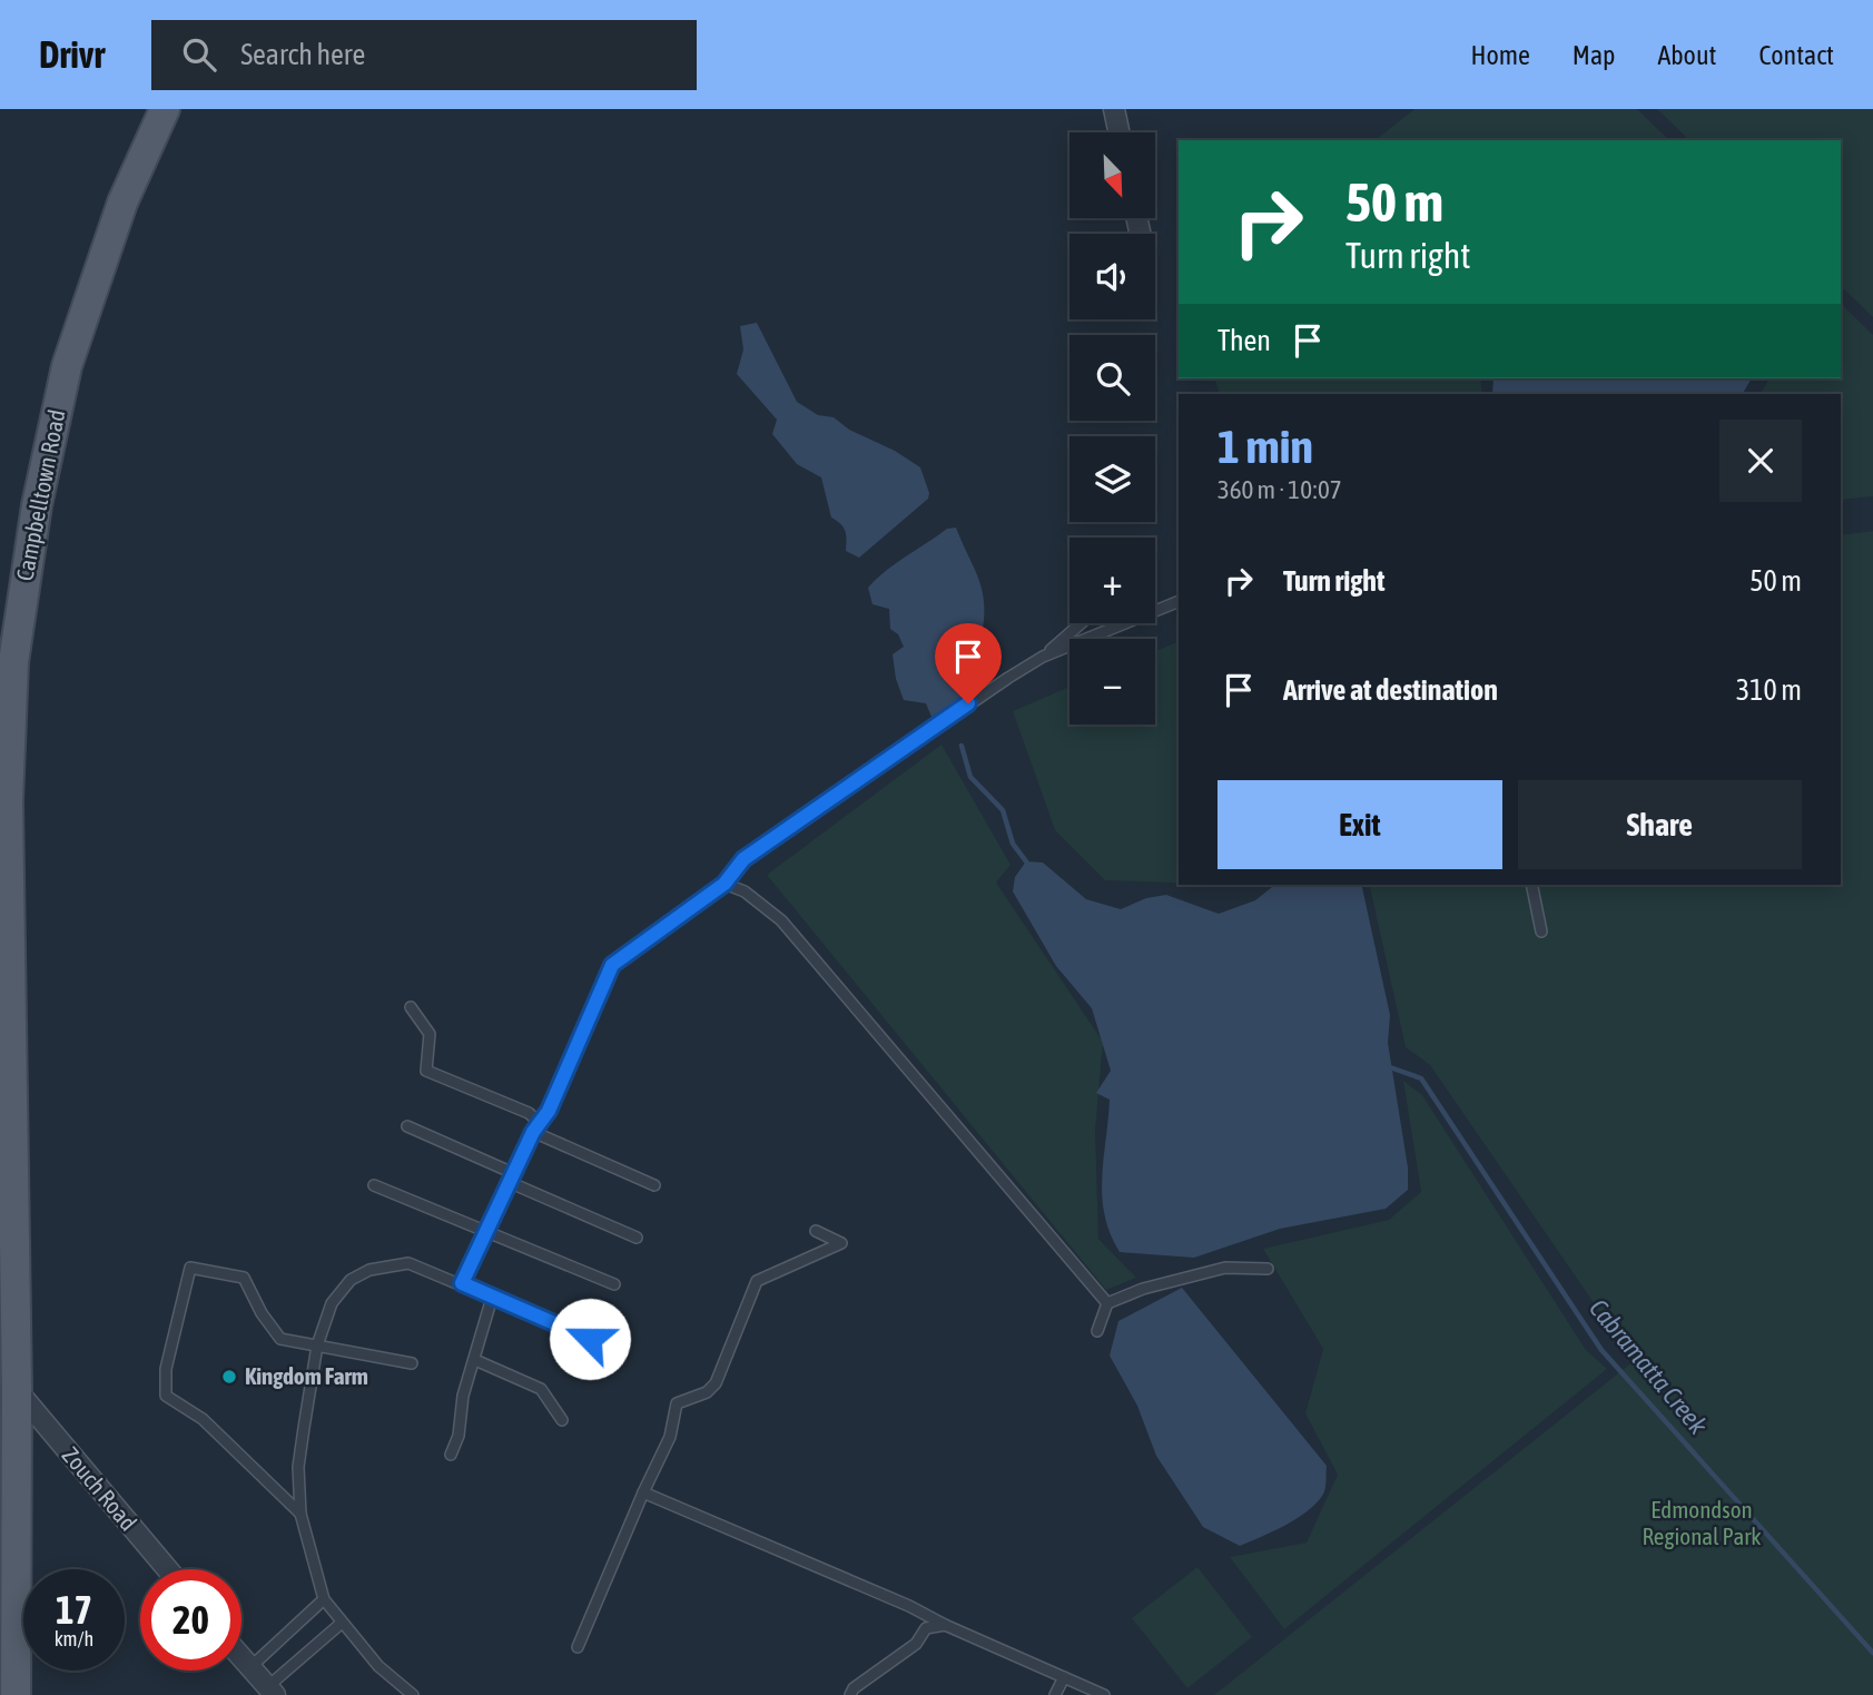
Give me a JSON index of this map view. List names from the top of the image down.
{
  "streets": {
    "main road": ["Campbelltown Road"],
    "street": ["Zouch Road"]
  },
  "crossings": [
    ["Campbelltown Road", "Zouch Road"]
  ],
  "water": ["Cabramatta Creek"],
  "parks": ["Edmondson Regional Park"],
  "places": ["Kingdom Farm"],
  "north": "bottom right",
  "page": {
    "header": "Drivr",
    "search": "Search here",
    "nav": [
      "Home",
      "Map",
      "About",
      "Contact"
    ],
    "map_buttons": ["+", "−"],
    "turn": ["50 m", "Turn right"],
    "then": "Then",
    "heading": ["1 min", "360 m · 10:07"],
    "list": [
      {
        "name": "Turn right",
        "value": "50 m"
      },
      {
        "name": "Arrive at destination",
        "value": "310 m"
      }
    ],
    "buttons": ["Exit", "Share"],
    "speed": "17 km/h",
    "limit": "20"
  }
}
